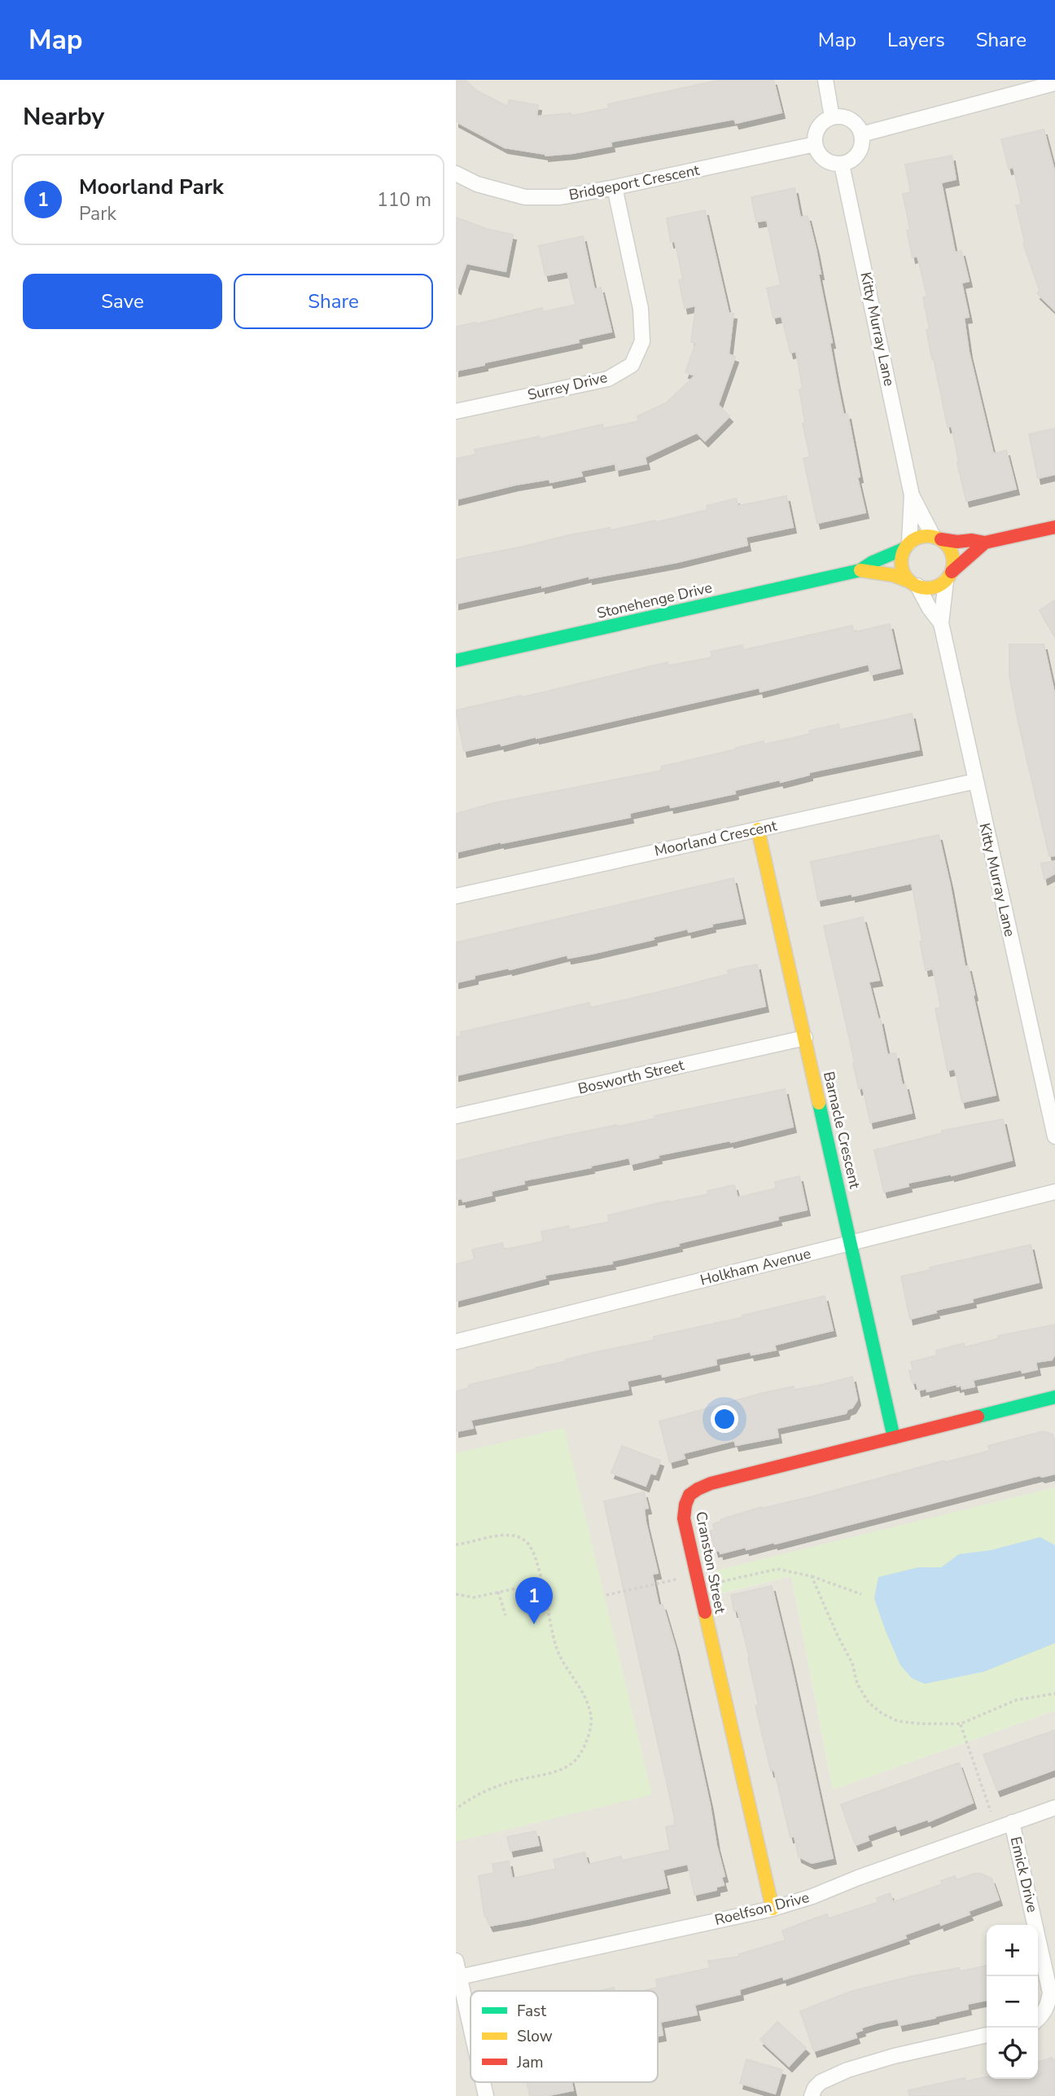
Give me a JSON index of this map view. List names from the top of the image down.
{
  "streets": {
    "street": [
      "Bridgeport Crescent",
      "Kitty Murray Lane",
      "Surrey Drive",
      "Stonehenge Drive",
      "Moorland Crescent",
      "Bosworth Street",
      "Barnacle Crescent",
      "Holkham Avenue",
      "Cranston Street",
      "Emick Drive",
      "Roelfson Drive"
    ]
  },
  "crossings": [
    ["Bridgeport Crescent", "Kitty Murray Lane"],
    ["Bridgeport Crescent", "Surrey Drive"],
    ["Kitty Murray Lane", "Stonehenge Drive"],
    ["Kitty Murray Lane", "Moorland Crescent"],
    ["Moorland Crescent", "Barnacle Crescent"],
    ["Bosworth Street", "Barnacle Crescent"],
    ["Barnacle Crescent", "Holkham Avenue"],
    ["Barnacle Crescent", "Cranston Street"],
    ["Cranston Street", "Roelfson Drive"],
    ["Emick Drive", "Roelfson Drive"]
  ],
  "legend": ["Fast", "Slow", "Jam"],
  "page": {
    "header": "Map",
    "nav": ["Map", "Layers", "Share"],
    "heading": "Nearby",
    "list": [
      {
        "mark": "1",
        "name": "Moorland Park",
        "note": "Park",
        "value": "110 m"
      }
    ],
    "buttons": ["Save", "Share"],
    "pins": "1",
    "map_buttons": ["+", "−"]
  }
}
